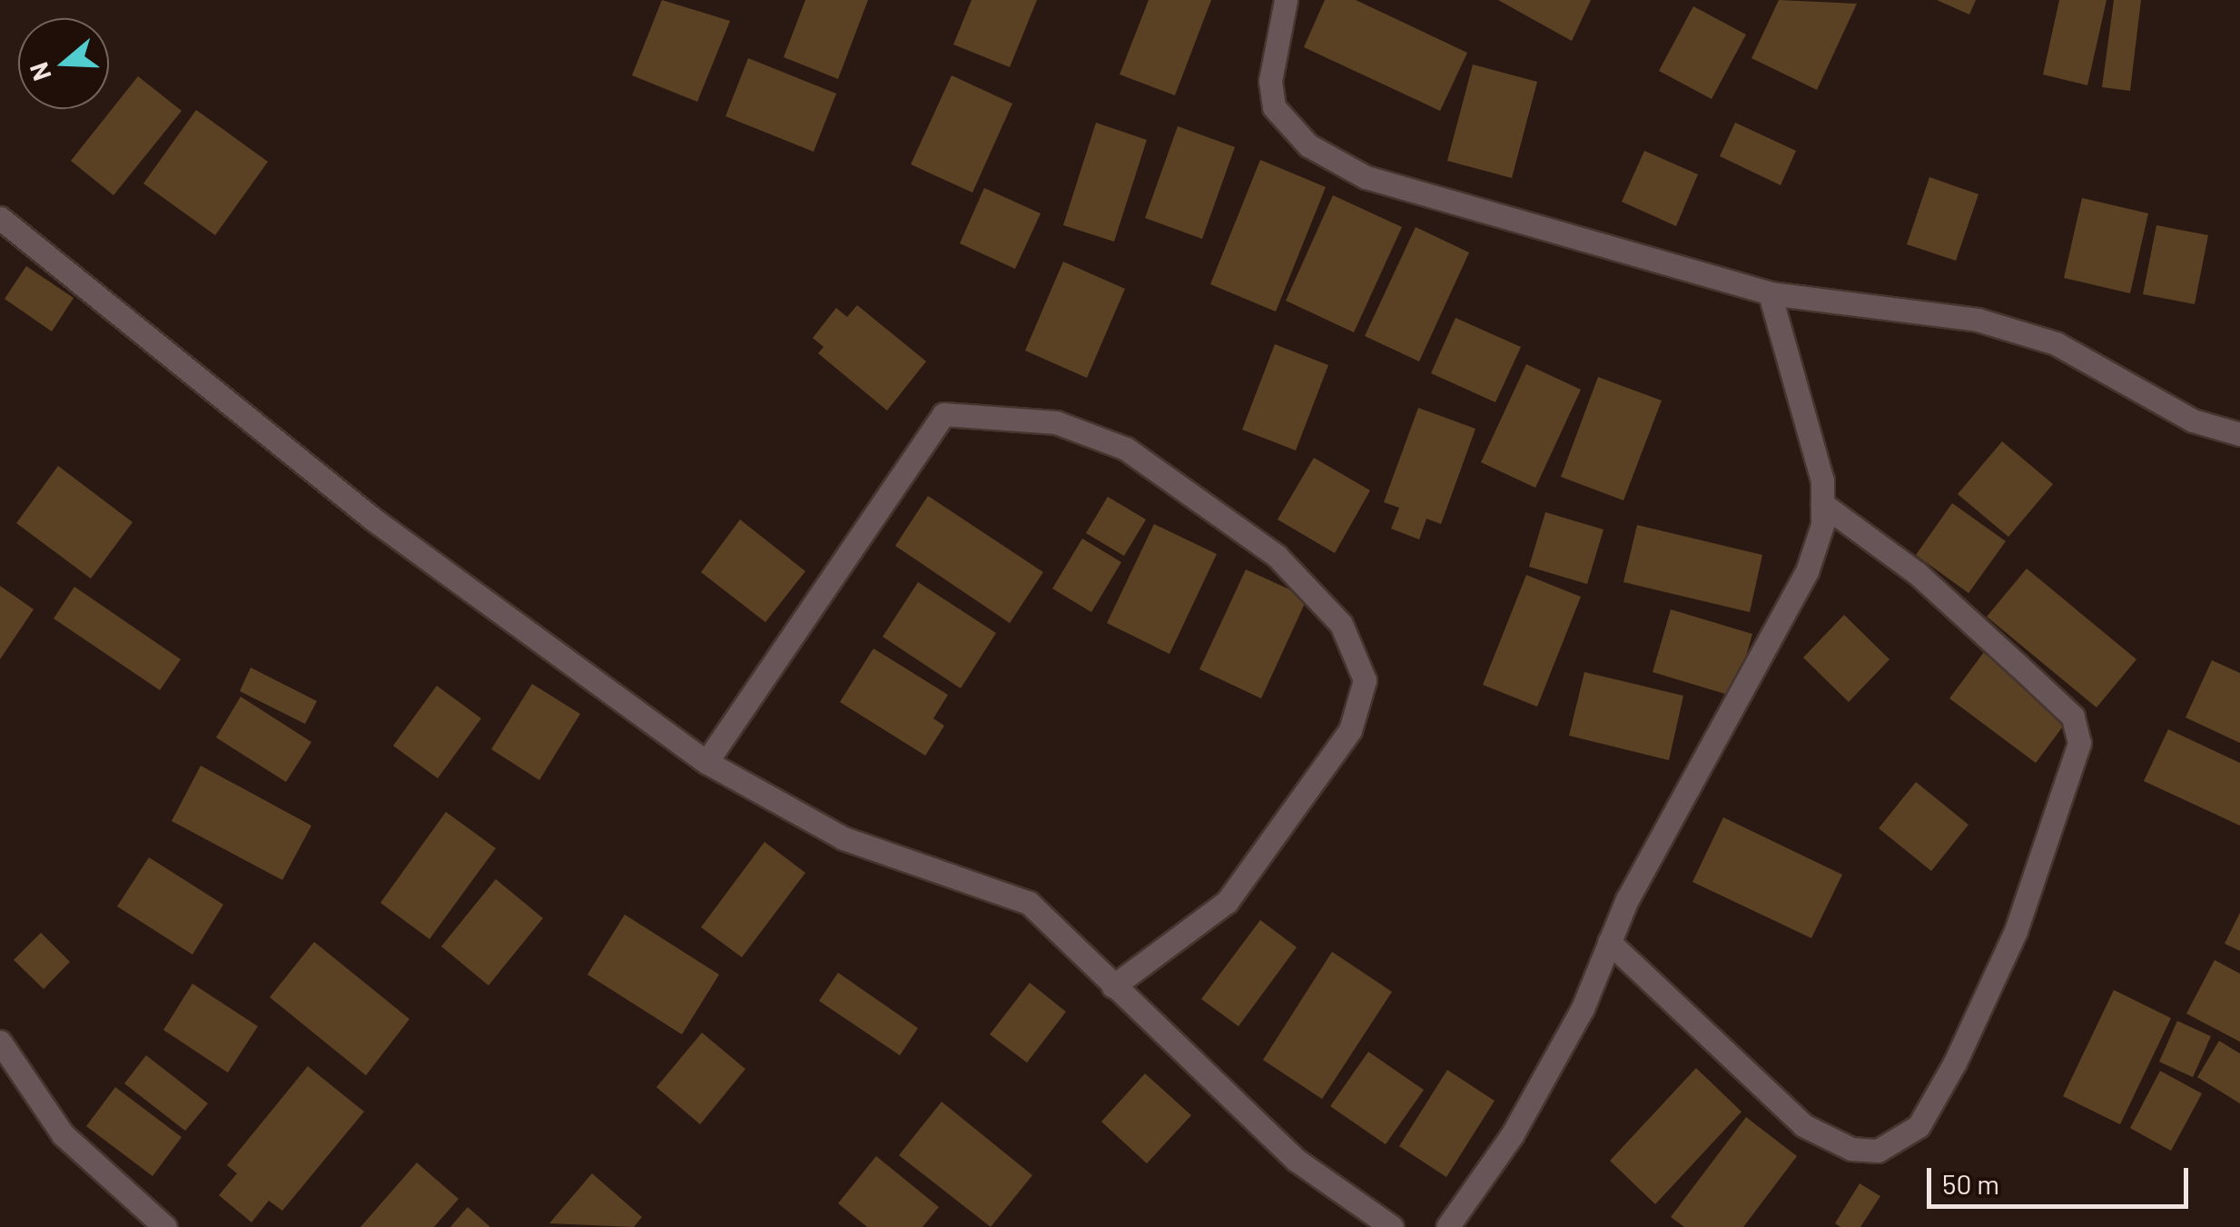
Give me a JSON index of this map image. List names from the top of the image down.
{
  "scale_bar": "50 m",
  "north": "left"
}
